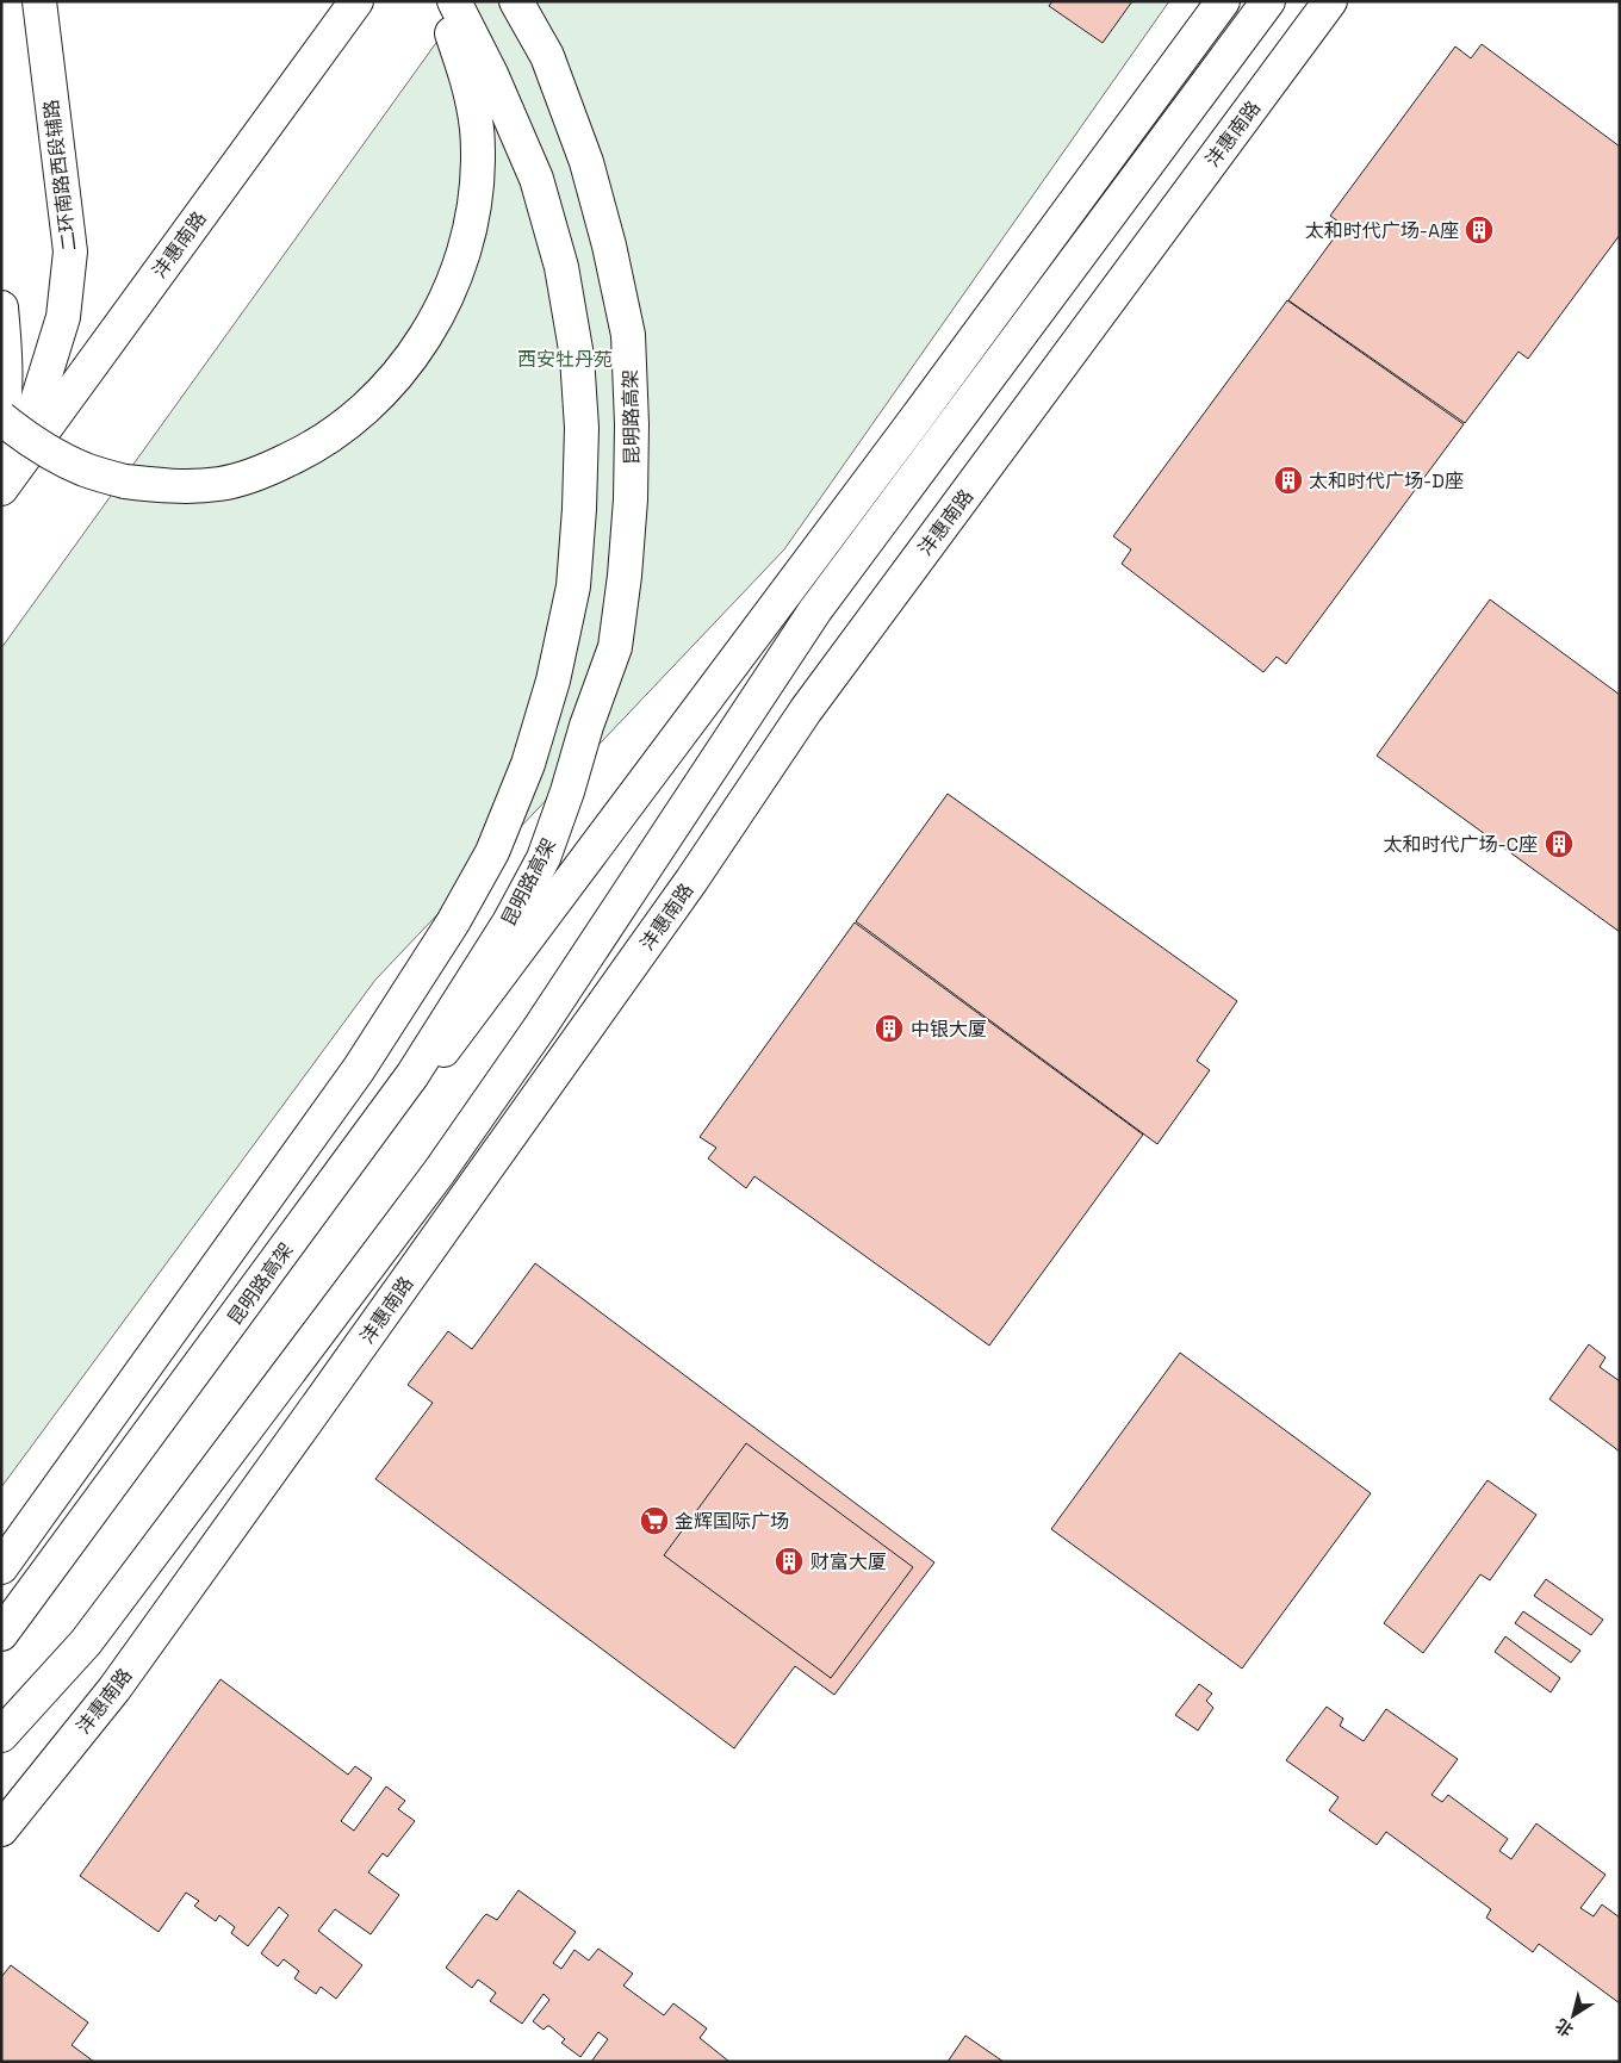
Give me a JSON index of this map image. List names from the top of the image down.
{
  "streets": {
    "main road": ["沣惠南路", "二环南路西段辅路", "昆明路高架"]
  },
  "parks": ["西安牡丹苑"],
  "places": {
    "building": [
      "太和时代广场-A座",
      "太和时代广场-D座",
      "太和时代广场-C座",
      "中银大厦",
      "财富大厦"
    ],
    "supermarket": ["金辉国际广场"]
  },
  "north": "bottom left"
}
